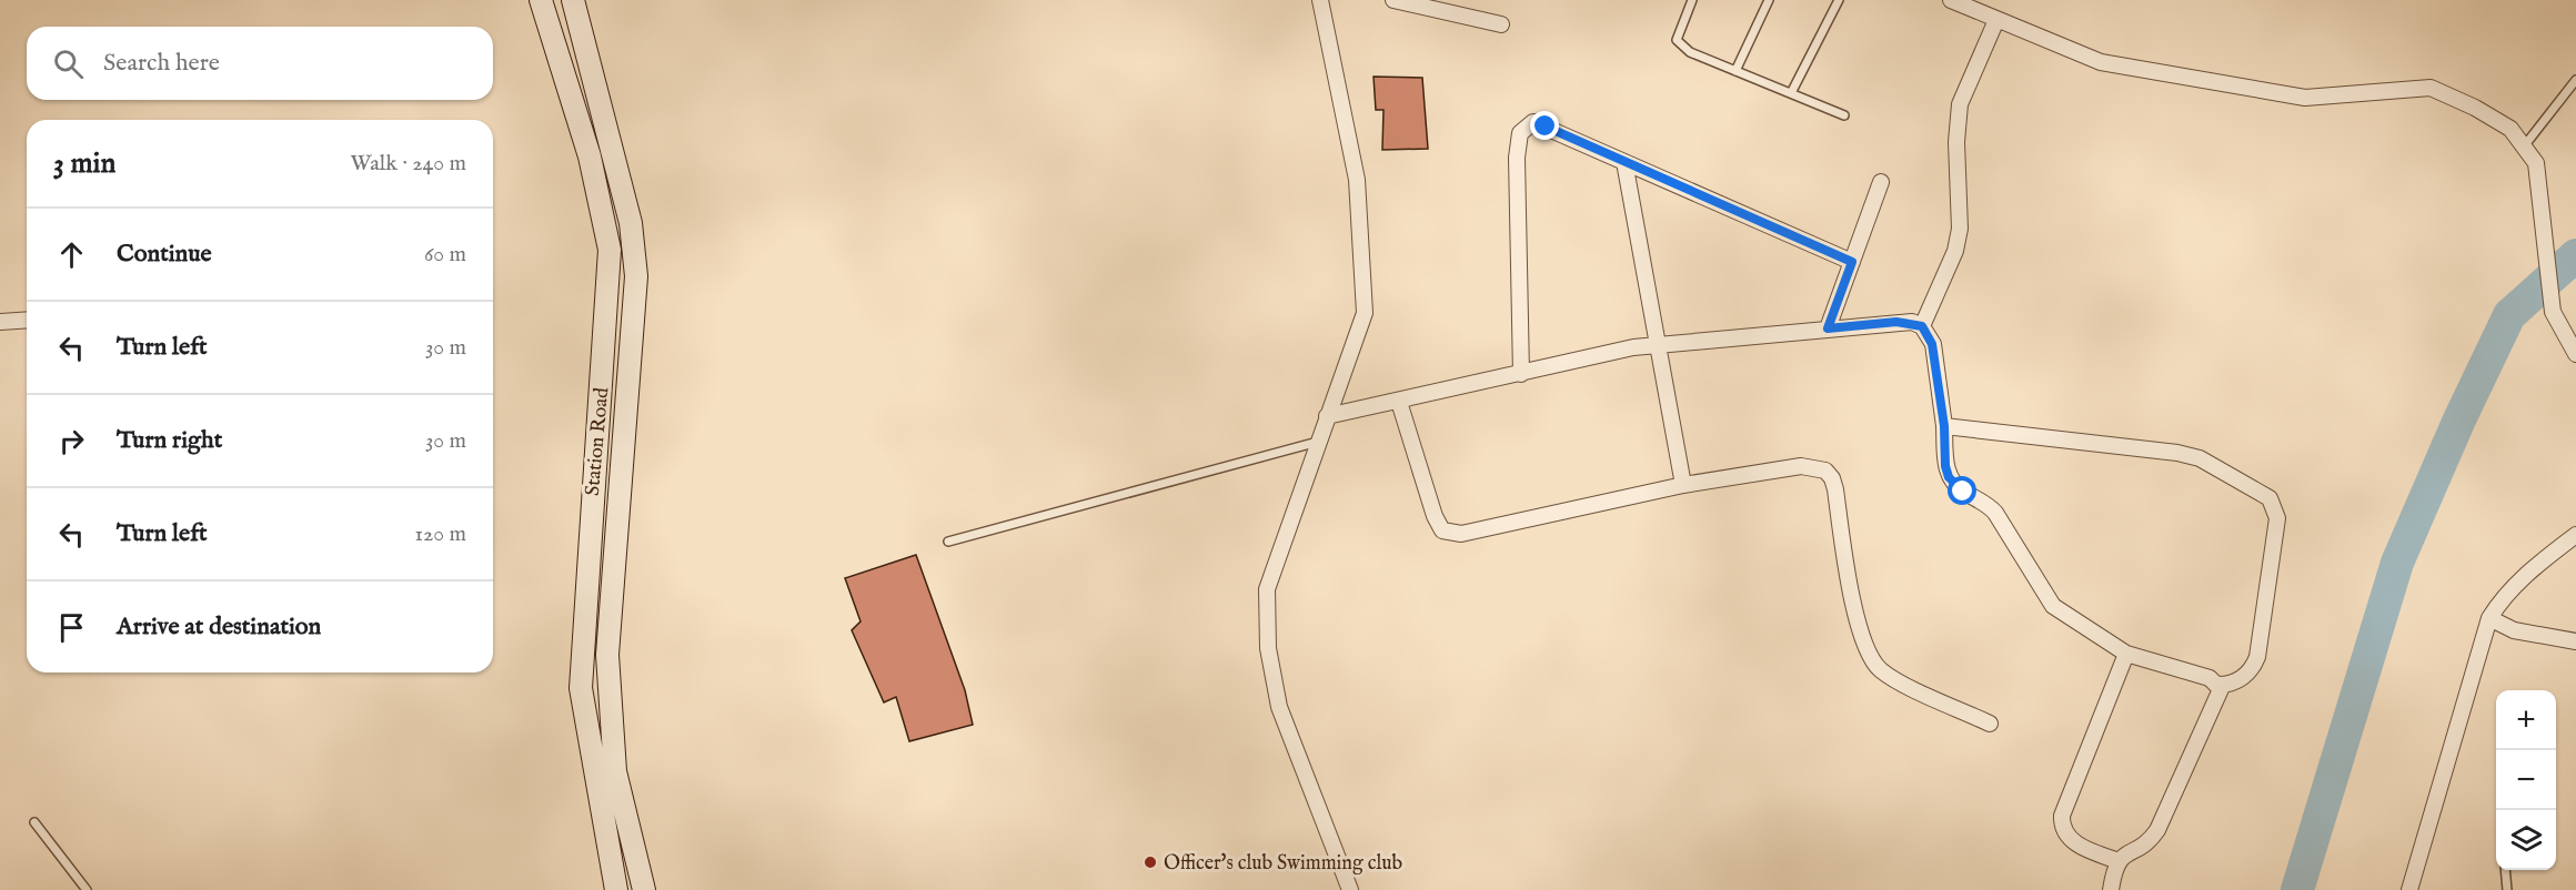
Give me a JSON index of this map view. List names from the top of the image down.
{
  "streets": {
    "main road": ["Station Road"]
  },
  "places": ["Officer's club Swimming club"],
  "page": {
    "search": "Search here",
    "heading": ["3 min", "Walk · 240 m"],
    "list": [
      ["Continue", "60 m"],
      ["Turn left", "30 m"],
      ["Turn right", "30 m"],
      ["Turn left", "120 m"],
      "Arrive at destination"
    ],
    "map_buttons": ["+", "−"]
  }
}
